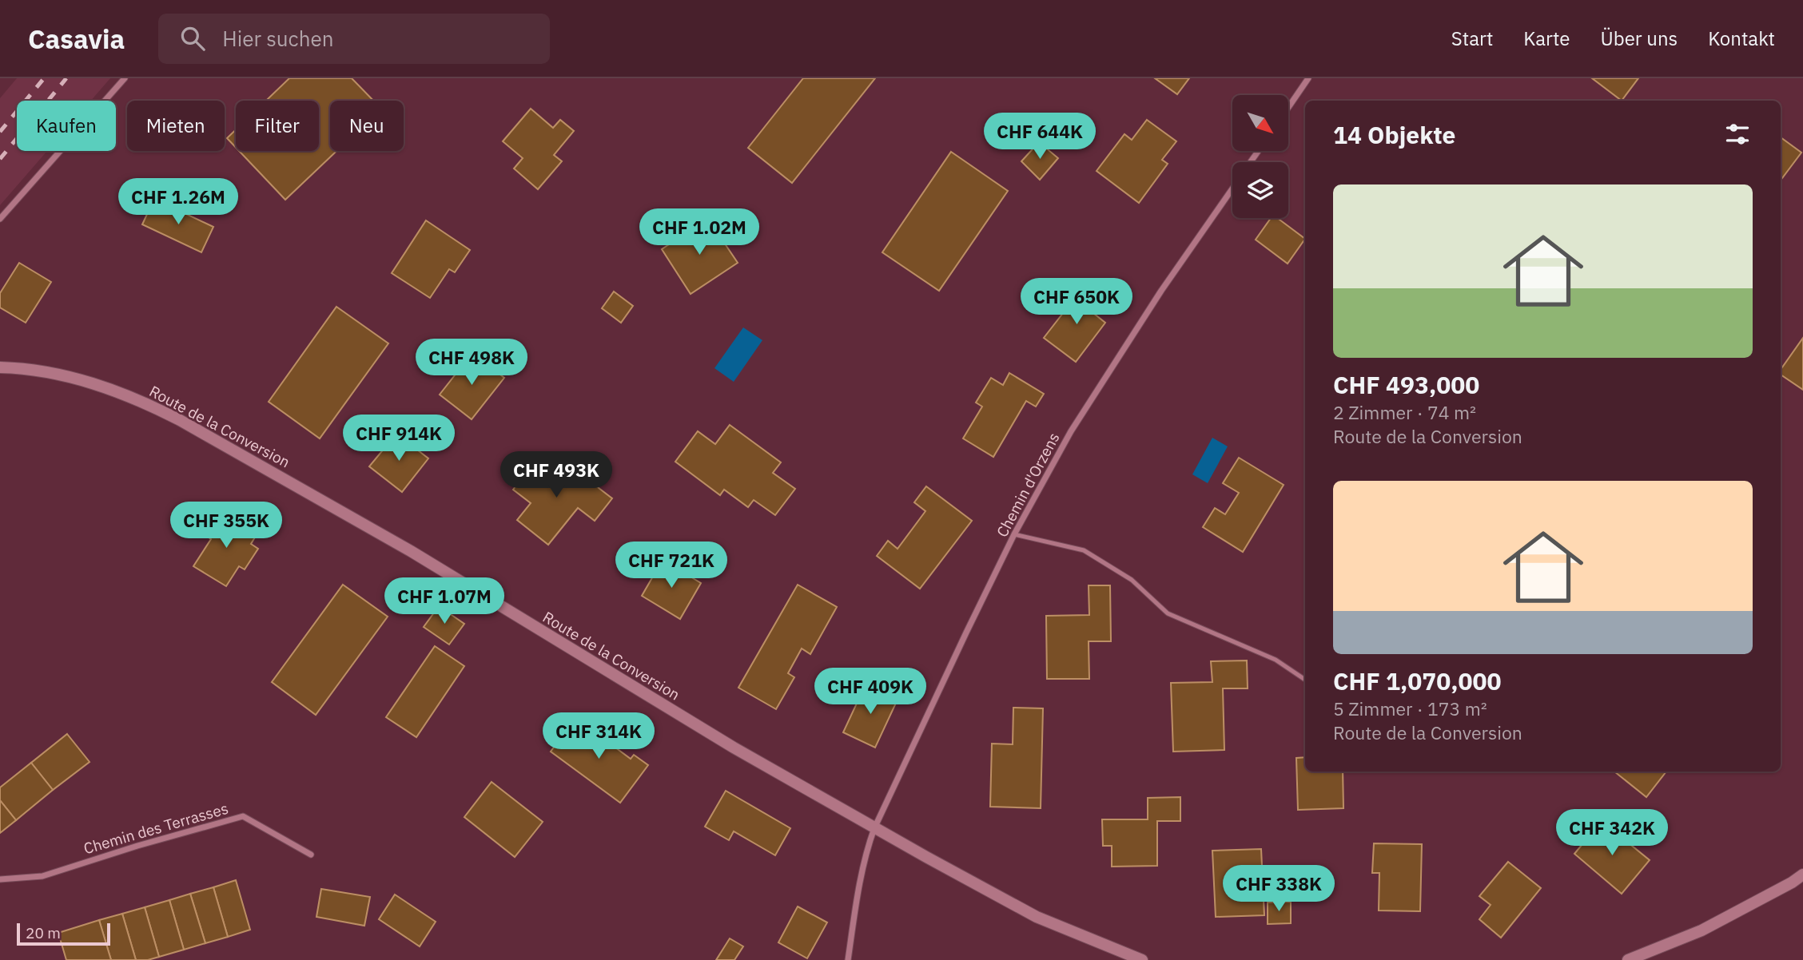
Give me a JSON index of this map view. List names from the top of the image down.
{
  "streets": {
    "main road": ["Route de la Conversion"],
    "street": ["Chemin d'Orzens", "Chemin des Terrasses"]
  },
  "crossings": [
    ["Route de la Conversion", "Chemin d'Orzens"]
  ],
  "scale_bar": "20 m",
  "north": "bottom right",
  "page": {
    "header": "Casavia",
    "search": "Hier suchen",
    "nav": [
      "Start",
      "Karte",
      "Über uns",
      "Kontakt"
    ],
    "chip": [
      "Kaufen",
      "Mieten",
      "Filter",
      "Neu"
    ],
    "heading": "14 Objekte",
    "price": [
      "CHF 644K",
      "CHF 1.26M",
      "CHF 1.02M",
      "CHF 650K",
      "CHF 498K",
      "CHF 914K",
      "CHF 493K",
      "CHF 355K",
      "CHF 721K",
      "CHF 1.07M",
      "CHF 409K",
      "CHF 314K",
      "CHF 342K",
      "CHF 338K"
    ],
    "list": [
      {
        "name": "CHF 493,000",
        "note": "2 Zimmer · 74 m² · Route de la Conversion"
      },
      {
        "name": "CHF 1,070,000",
        "note": "5 Zimmer · 173 m² · Route de la Conversion"
      }
    ],
    "scale": "20 m"
  }
}
